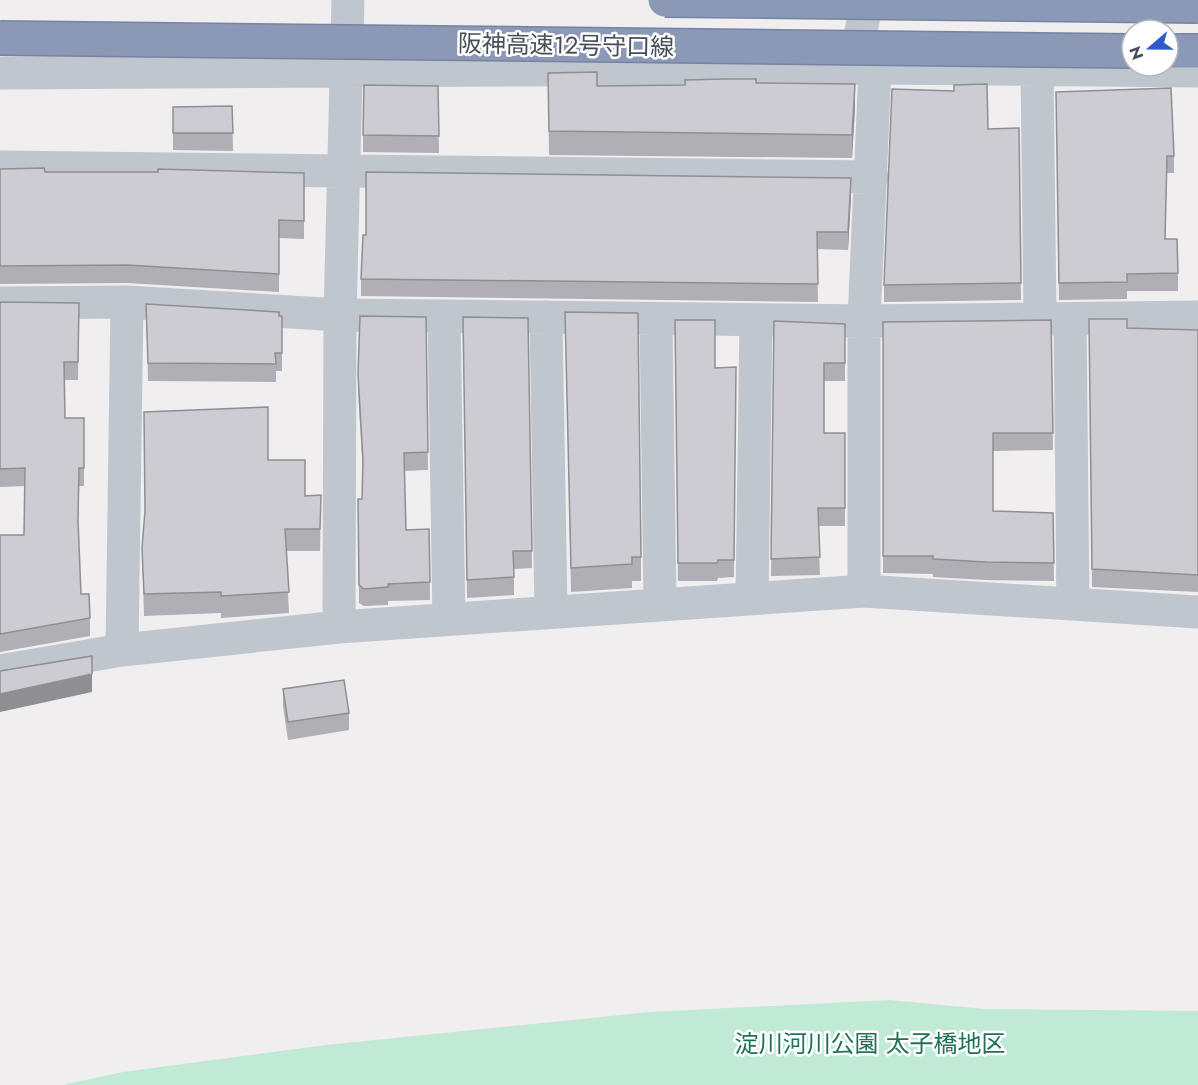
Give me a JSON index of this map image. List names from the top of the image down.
{
  "streets": {
    "highway": ["阪神高速12号守口線"]
  },
  "parks": ["淀川河川公園 太子橋地区"],
  "north": "left"
}
